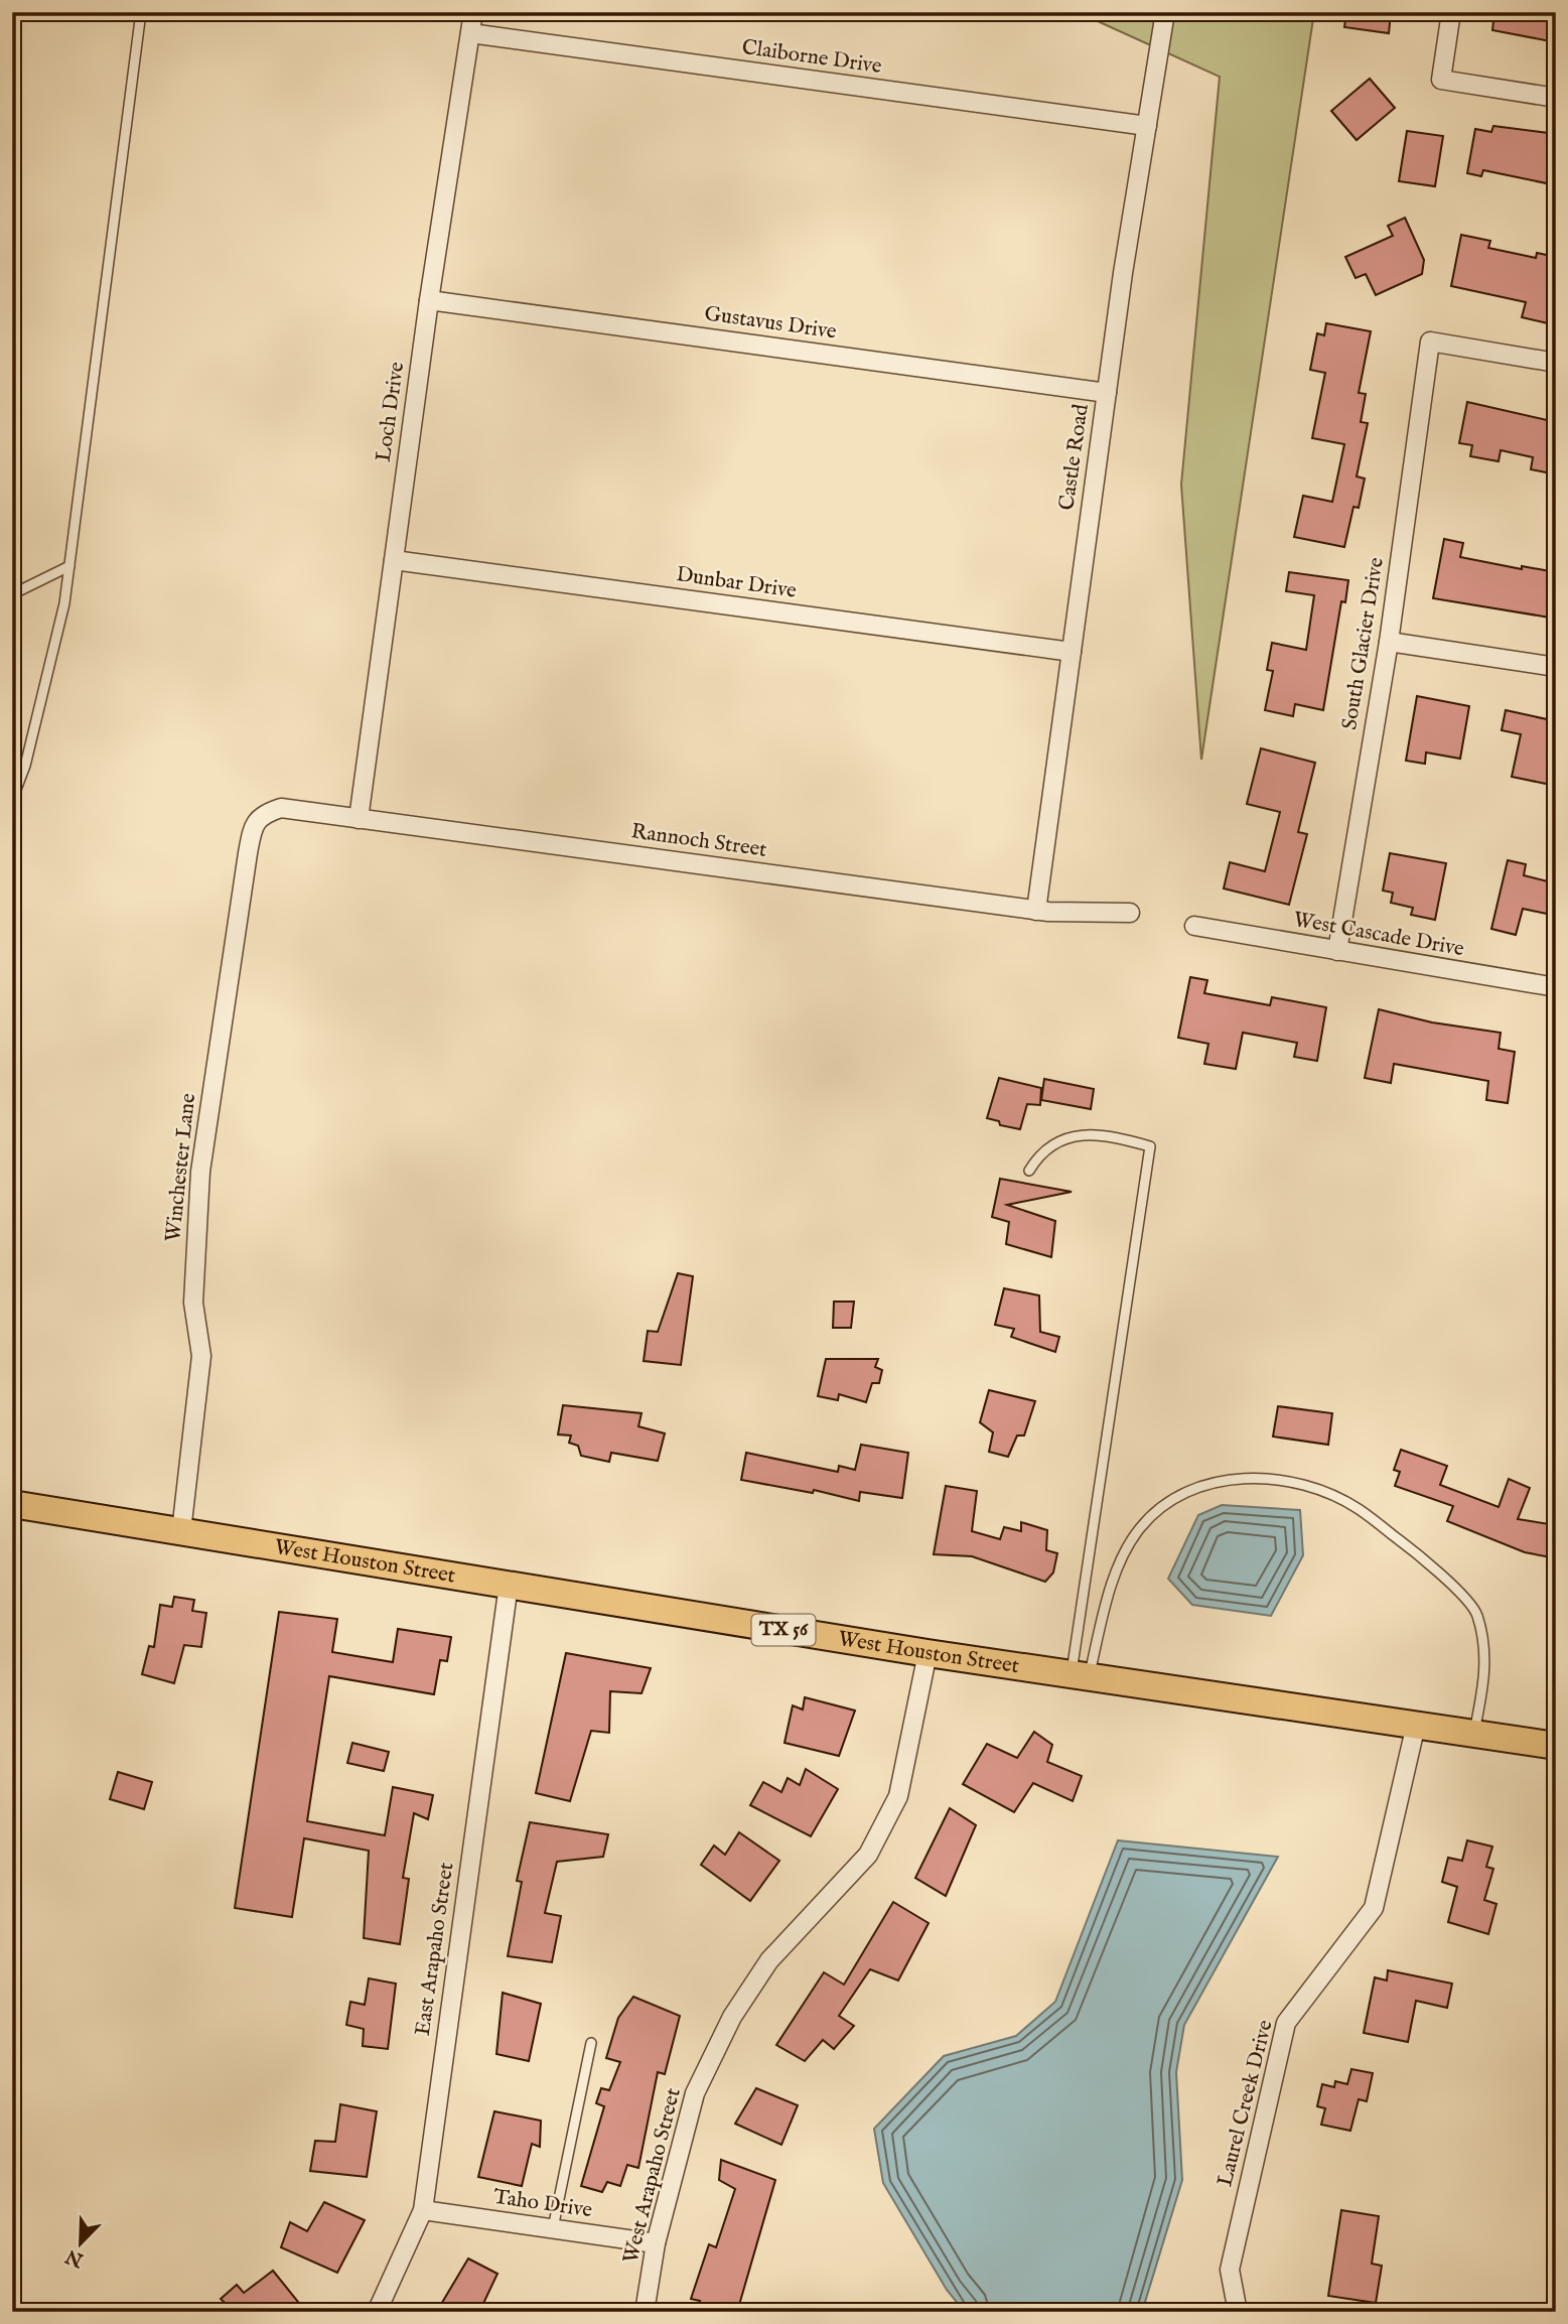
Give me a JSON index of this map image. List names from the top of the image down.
{
  "streets": {
    "main road": ["West Houston Street", "TX 56"],
    "street": [
      "Claiborne Drive",
      "Gustavus Drive",
      "Loch Drive",
      "Castle Road",
      "Dunbar Drive",
      "South Glacier Drive",
      "Rannoch Street",
      "West Cascade Drive",
      "Winchester Lane",
      "East Arapaho Street",
      "Laurel Creek Drive",
      "West Arapaho Street",
      "Taho Drive"
    ]
  },
  "crossings": [
    ["Claiborne Drive", "Loch Drive"],
    ["Claiborne Drive", "Castle Road"],
    ["Gustavus Drive", "Loch Drive"],
    ["Gustavus Drive", "Castle Road"],
    ["Loch Drive", "Dunbar Drive"],
    ["Loch Drive", "Rannoch Street"],
    ["Castle Road", "Dunbar Drive"],
    ["Castle Road", "Rannoch Street"],
    ["South Glacier Drive", "West Cascade Drive"],
    ["Rannoch Street", "Winchester Lane"],
    ["Winchester Lane", "West Houston Street"],
    ["West Houston Street", "East Arapaho Street"],
    ["West Houston Street", "Laurel Creek Drive"],
    ["West Houston Street", "West Arapaho Street"],
    ["East Arapaho Street", "Taho Drive"],
    ["West Arapaho Street", "Taho Drive"]
  ],
  "north": "bottom left"
}
